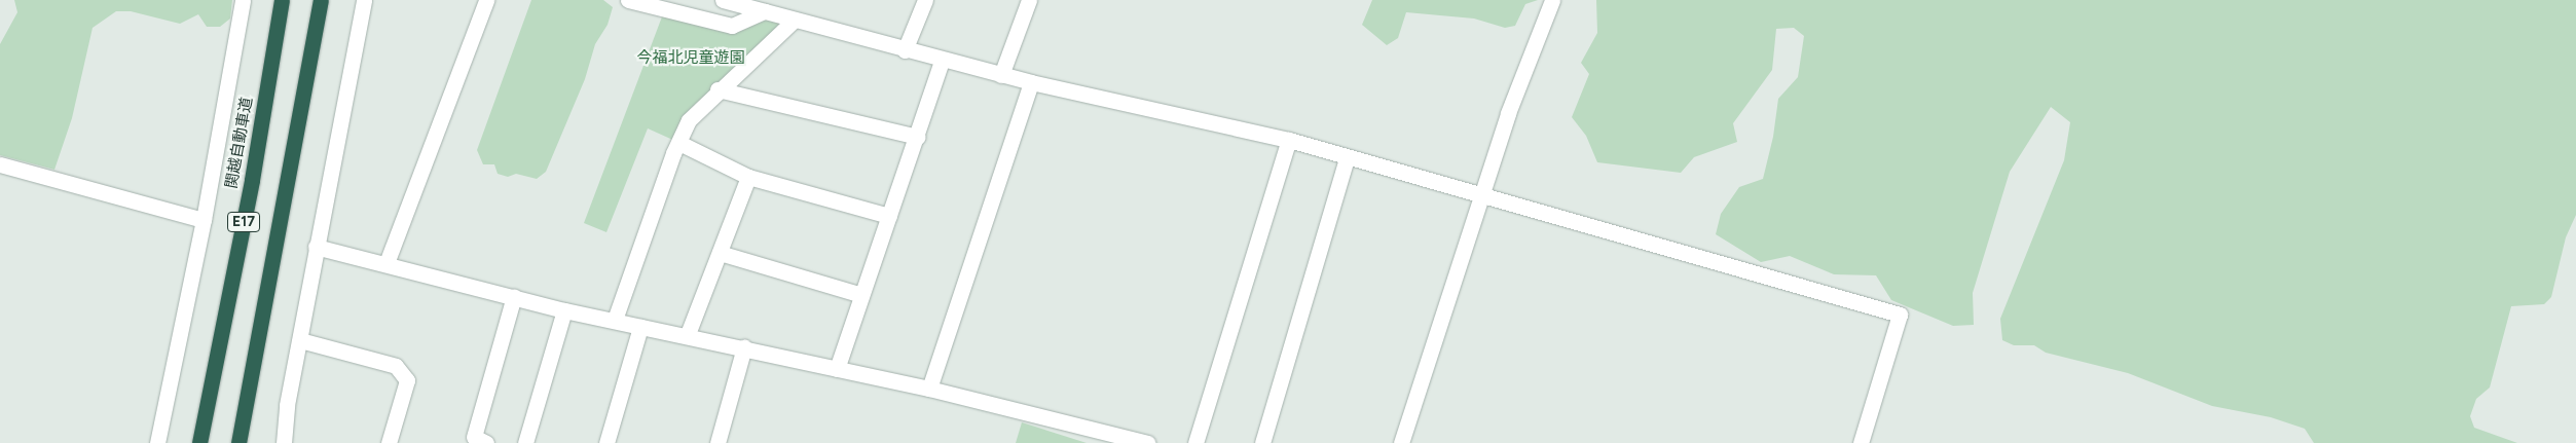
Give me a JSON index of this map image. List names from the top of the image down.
{
  "streets": {
    "highway": ["関越自動車道", "E17"]
  },
  "parks": ["今福北児童遊園"]
}
